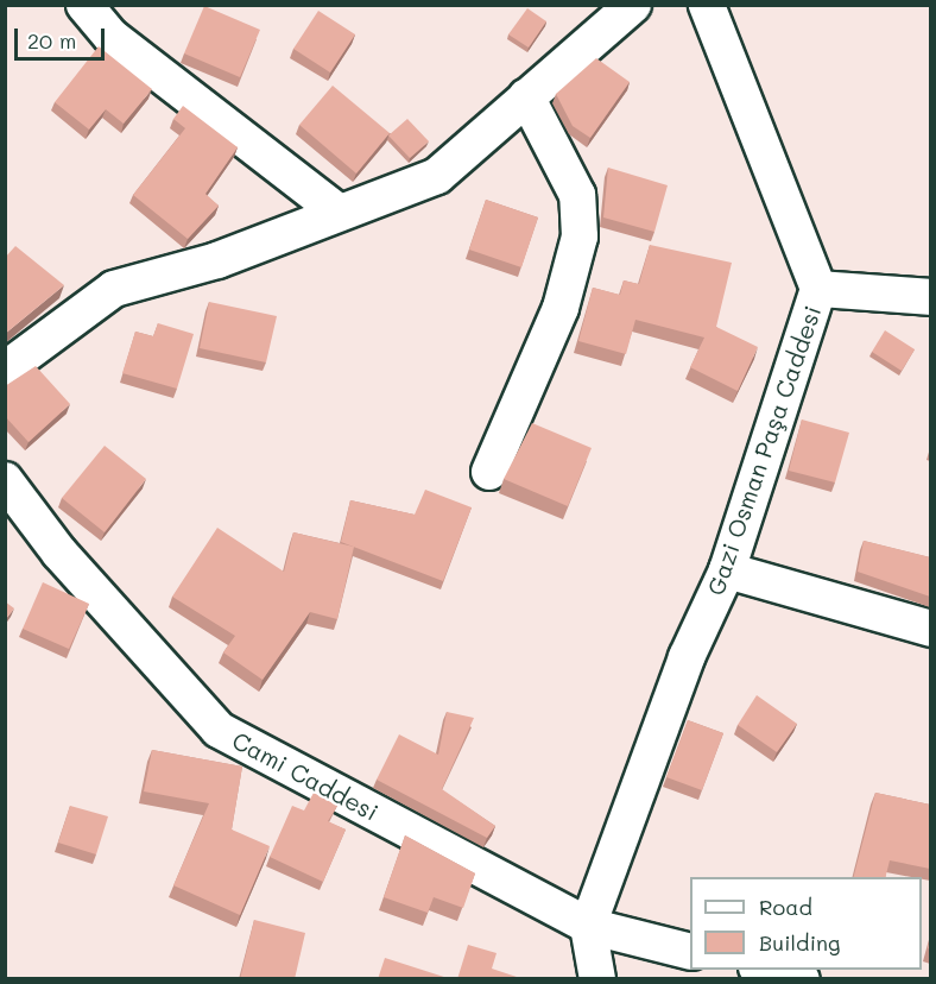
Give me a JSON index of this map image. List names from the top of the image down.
{
  "streets": {
    "street": ["Gazi Osman Paşa Caddesi", "Cami Caddesi"]
  },
  "crossings": [
    ["Gazi Osman Paşa Caddesi", "Cami Caddesi"]
  ],
  "legend": ["Road", "Building"],
  "scale_bar": "20 m"
}
